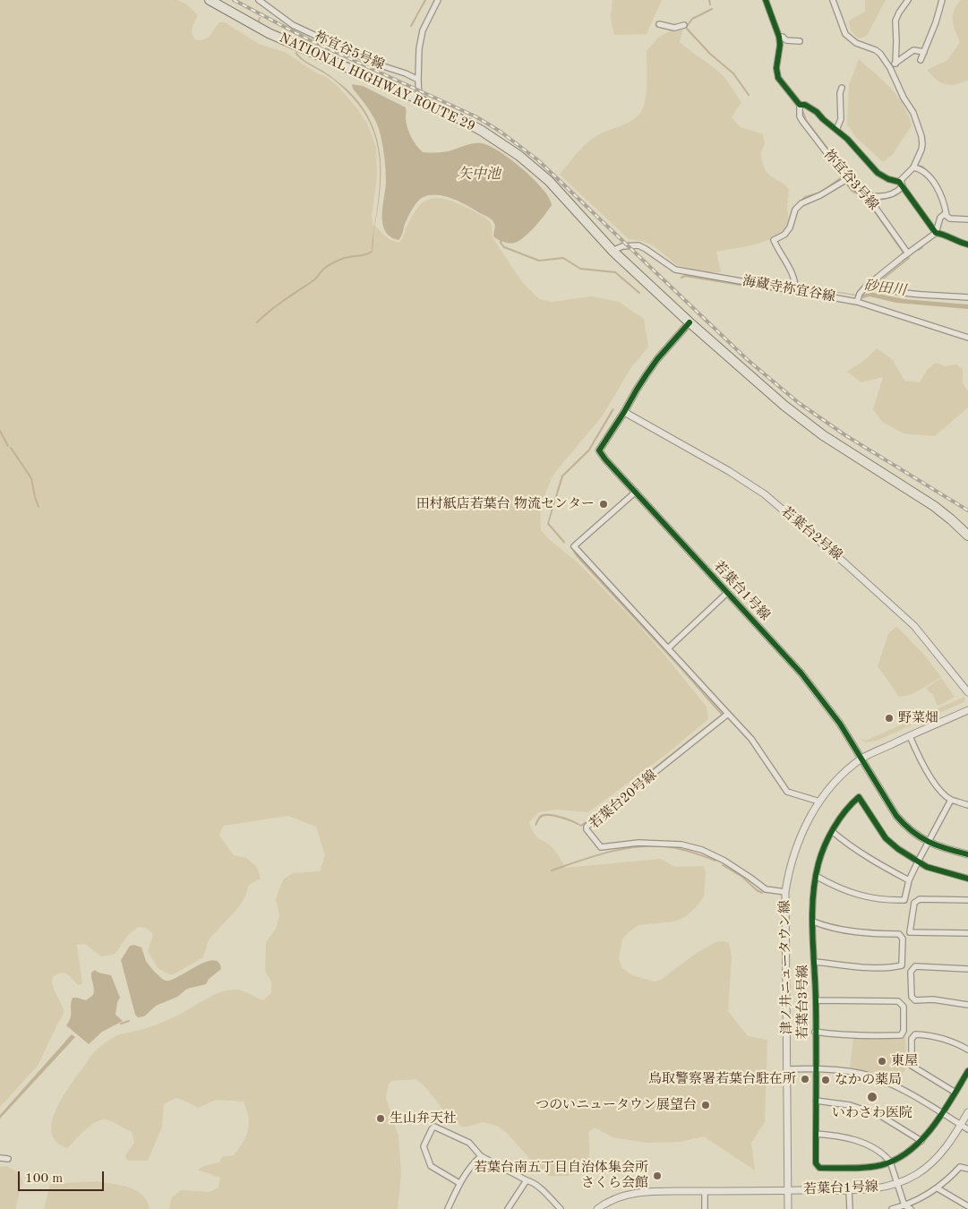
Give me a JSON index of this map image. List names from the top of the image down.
{
  "streets": {
    "highway": ["NATIONAL HIGHWAY ROUTE 29"],
    "street": [
      "祢宜谷5号線",
      "祢宜谷3号線",
      "海蔵寺祢宜谷線",
      "若葉台2号線",
      "若葉台1号線",
      "若葉台20号線",
      "津ノ井ニュータウン線",
      "若葉台3号線"
    ]
  },
  "crossings": [
    ["NATIONAL HIGHWAY ROUTE 29", "海蔵寺祢宜谷線"],
    ["NATIONAL HIGHWAY ROUTE 29", "若葉台1号線"],
    ["若葉台2号線", "若葉台1号線"],
    ["若葉台1号線", "津ノ井ニュータウン線"],
    ["若葉台20号線", "津ノ井ニュータウン線"]
  ],
  "water": ["矢中池", "砂田川"],
  "places": [
    "田村紙店若葉台 物流センター",
    "野菜畑",
    "東屋",
    "鳥取警察署若葉台駐在所",
    "なかの薬局",
    "いわさわ医院",
    "つのいニュータウン展望台",
    "生山弁天社",
    "若葉台南五丁目自治体集会所 さくら会館"
  ],
  "scale_bar": "100 m"
}
